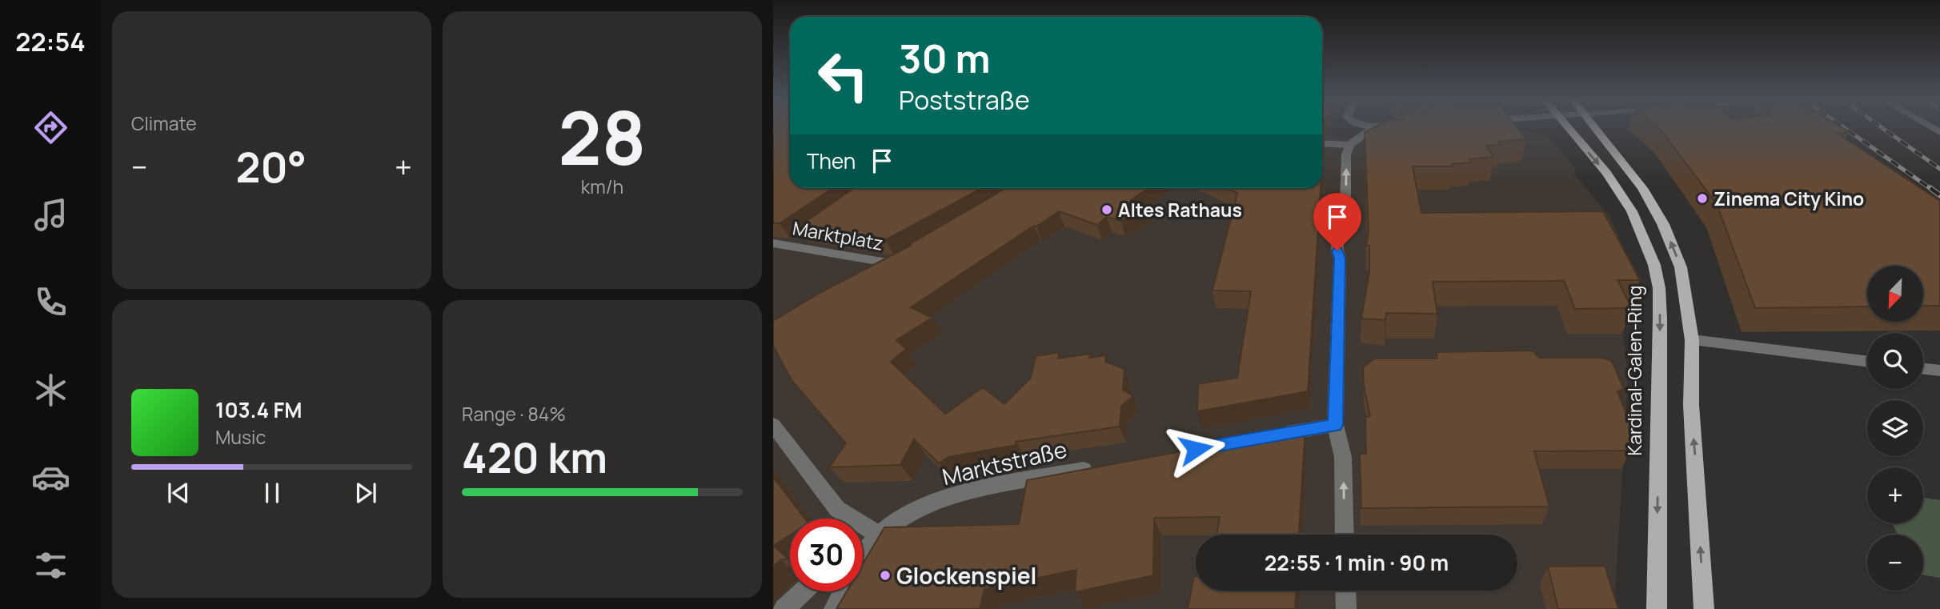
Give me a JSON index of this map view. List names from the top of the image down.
{
  "streets": {
    "main road": ["Kardinal-Galen-Ring"],
    "street": ["Marktplatz", "Marktstraße"]
  },
  "places": ["Zinema City Kino", "Altes Rathaus", "Glockenspiel"],
  "north": "bottom left",
  "page": {
    "tabs": "22:54",
    "tile": [
      "Climate",
      ["28", "km/h"],
      ["Range · 84%", "420 km"]
    ],
    "turn": ["30 m", "Poststraße"],
    "then": "Then",
    "heat": ["−", "20°", "+"],
    "map_buttons": ["+", "−"],
    "song": ["103.4 FM", "Music"],
    "limit": "30",
    "trip": "22:55 · 1 min · 90 m"
  }
}
